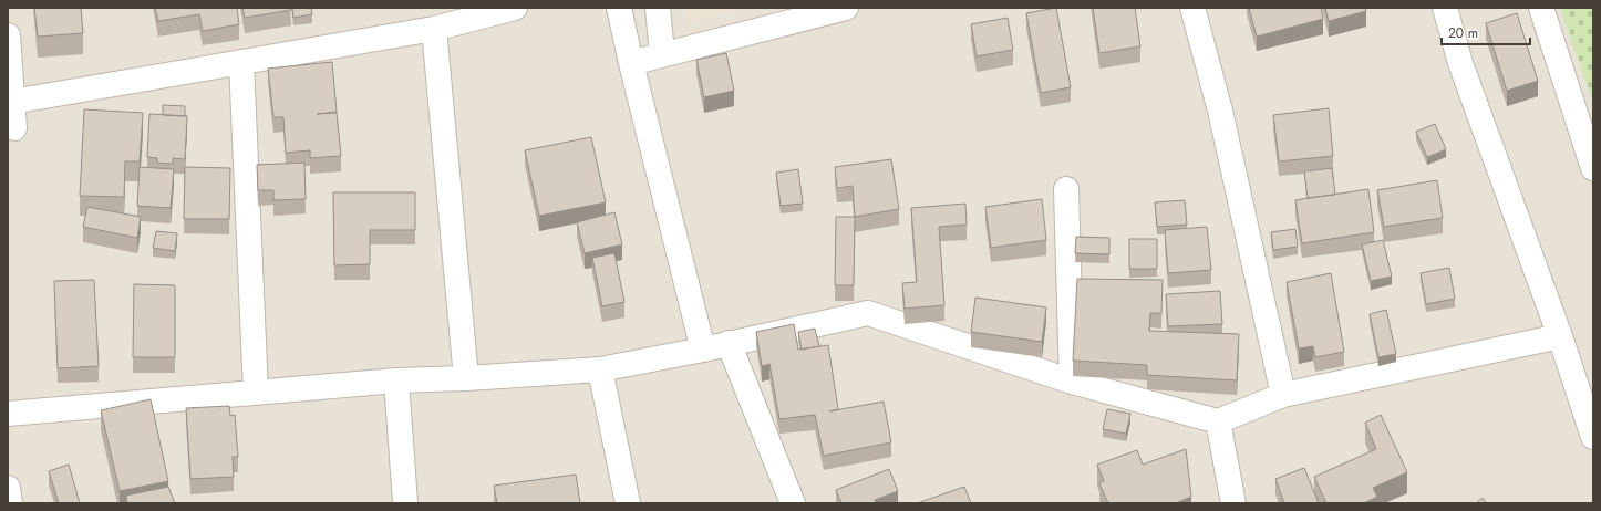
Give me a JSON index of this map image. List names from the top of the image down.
{
  "scale_bar": "20 m"
}
